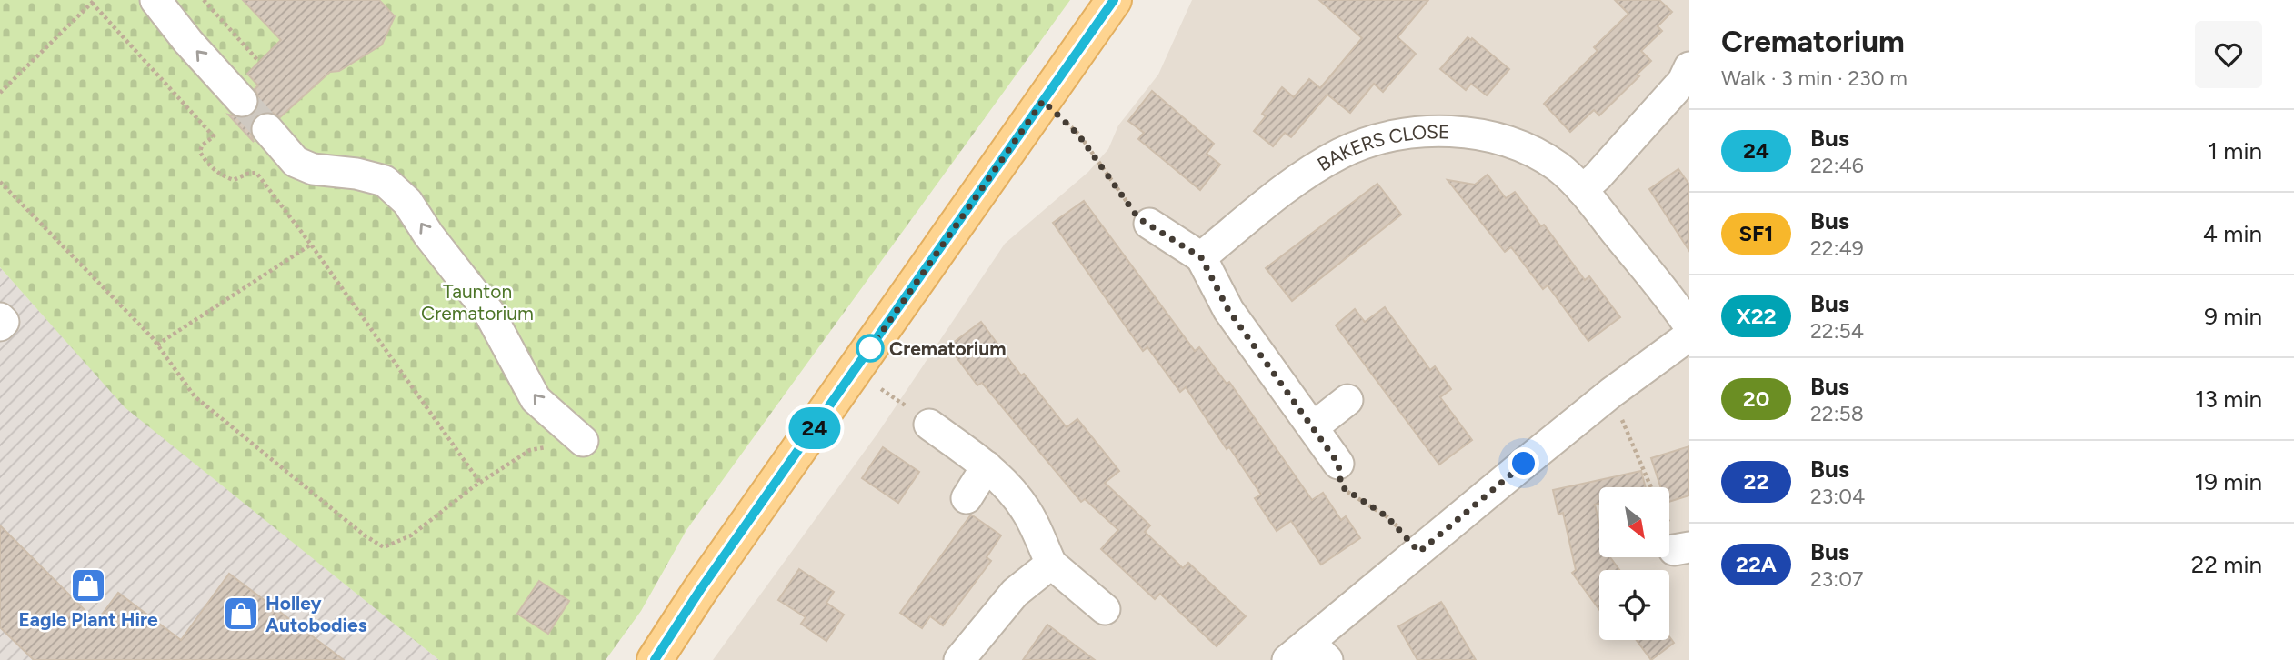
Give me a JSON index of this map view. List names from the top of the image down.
{
  "streets": {
    "street": ["BAKERS CLOSE"]
  },
  "parks": ["Taunton Crematorium"],
  "places": {
    "other": ["Crematorium"],
    "shop": ["Eagle Plant Hire", "Holley Autobodies"]
  },
  "lines": ["bus line 24"],
  "north": "bottom right",
  "page": {
    "on_map": "24",
    "heading": ["Crematorium", "Walk · 3 min · 230 m"],
    "list": [
      {
        "mark": "24",
        "name": "Bus",
        "note": "22:46",
        "value": "1 min"
      },
      {
        "mark": "SF1",
        "name": "Bus",
        "note": "22:49",
        "value": "4 min"
      },
      {
        "mark": "X22",
        "name": "Bus",
        "note": "22:54",
        "value": "9 min"
      },
      {
        "mark": "20",
        "name": "Bus",
        "note": "22:58",
        "value": "13 min"
      },
      {
        "mark": "22",
        "name": "Bus",
        "note": "23:04",
        "value": "19 min"
      },
      {
        "mark": "22A",
        "name": "Bus",
        "note": "23:07",
        "value": "22 min"
      }
    ]
  }
}
